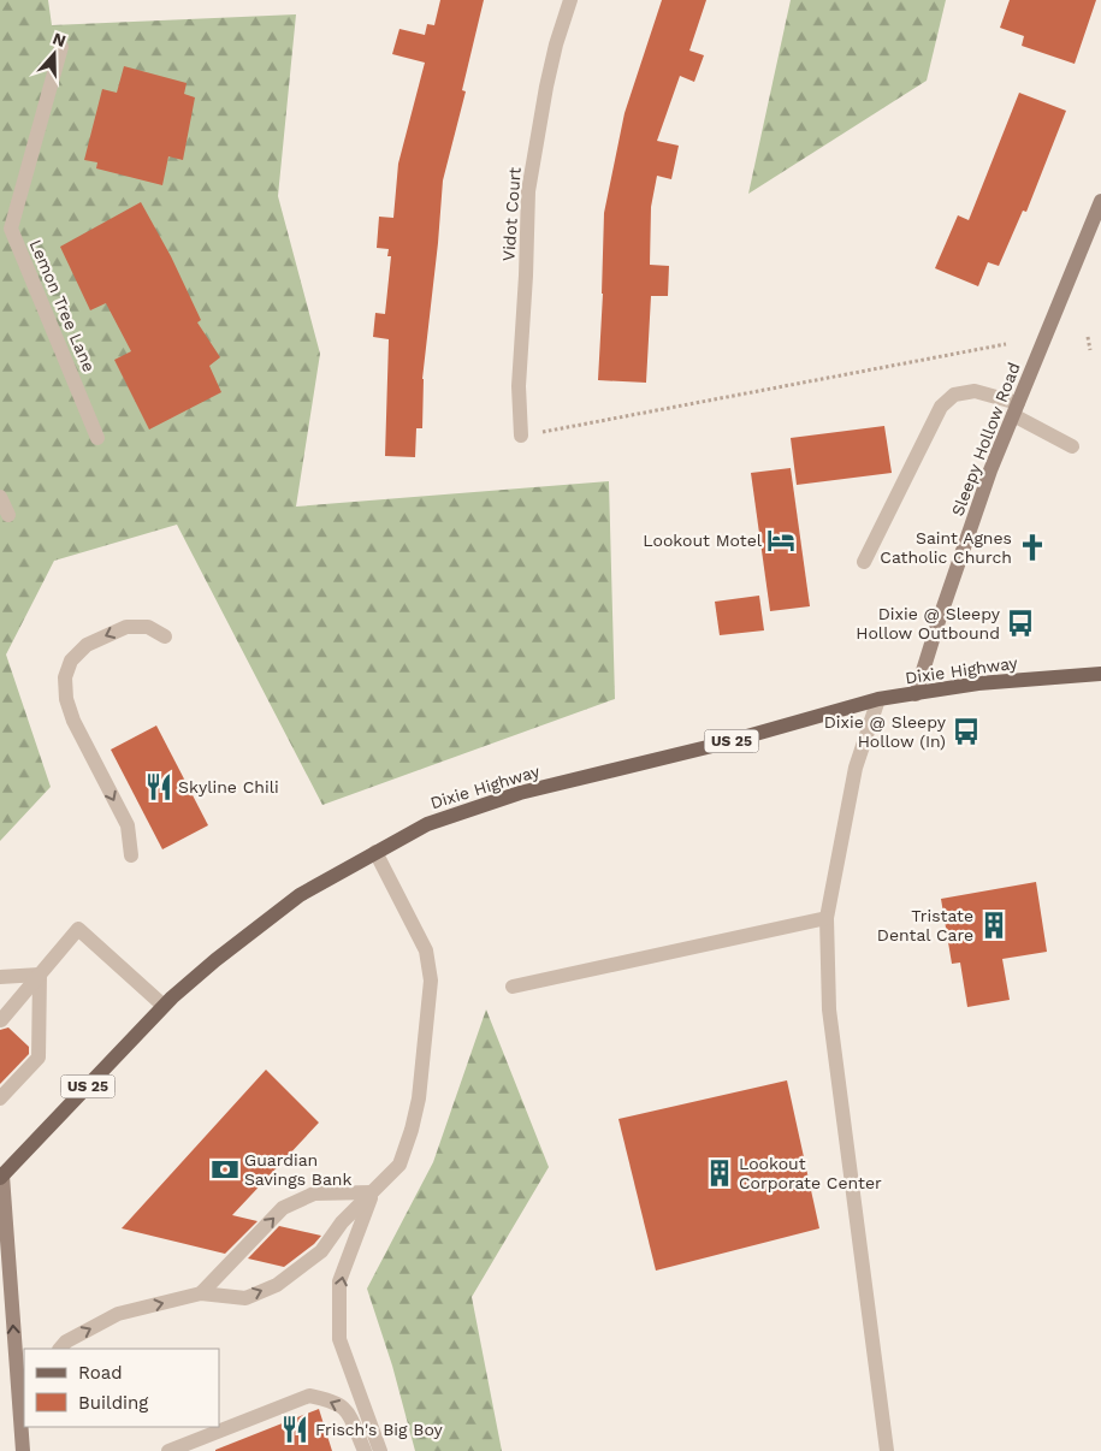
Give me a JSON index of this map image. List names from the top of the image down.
{
  "streets": {
    "main road": ["Sleepy Hollow Road", "Dixie Highway", "US 25"],
    "street": ["Vidot Court", "Lemon Tree Lane"]
  },
  "crossings": [
    ["Sleepy Hollow Road", "Dixie Highway"]
  ],
  "places": {
    "hotel": ["Lookout Motel"],
    "church": ["Saint Agnes Catholic Church"],
    "bus stop": ["Dixie @ Sleepy Hollow Outbound", "Dixie @ Sleepy Hollow (In)"],
    "restaurant": ["Skyline Chili", "Frisch's Big Boy"],
    "building": ["Tristate Dental Care", "Lookout Corporate Center"],
    "bank": ["Guardian Savings Bank"]
  },
  "legend": ["Road", "Building"],
  "north": "top"
}
